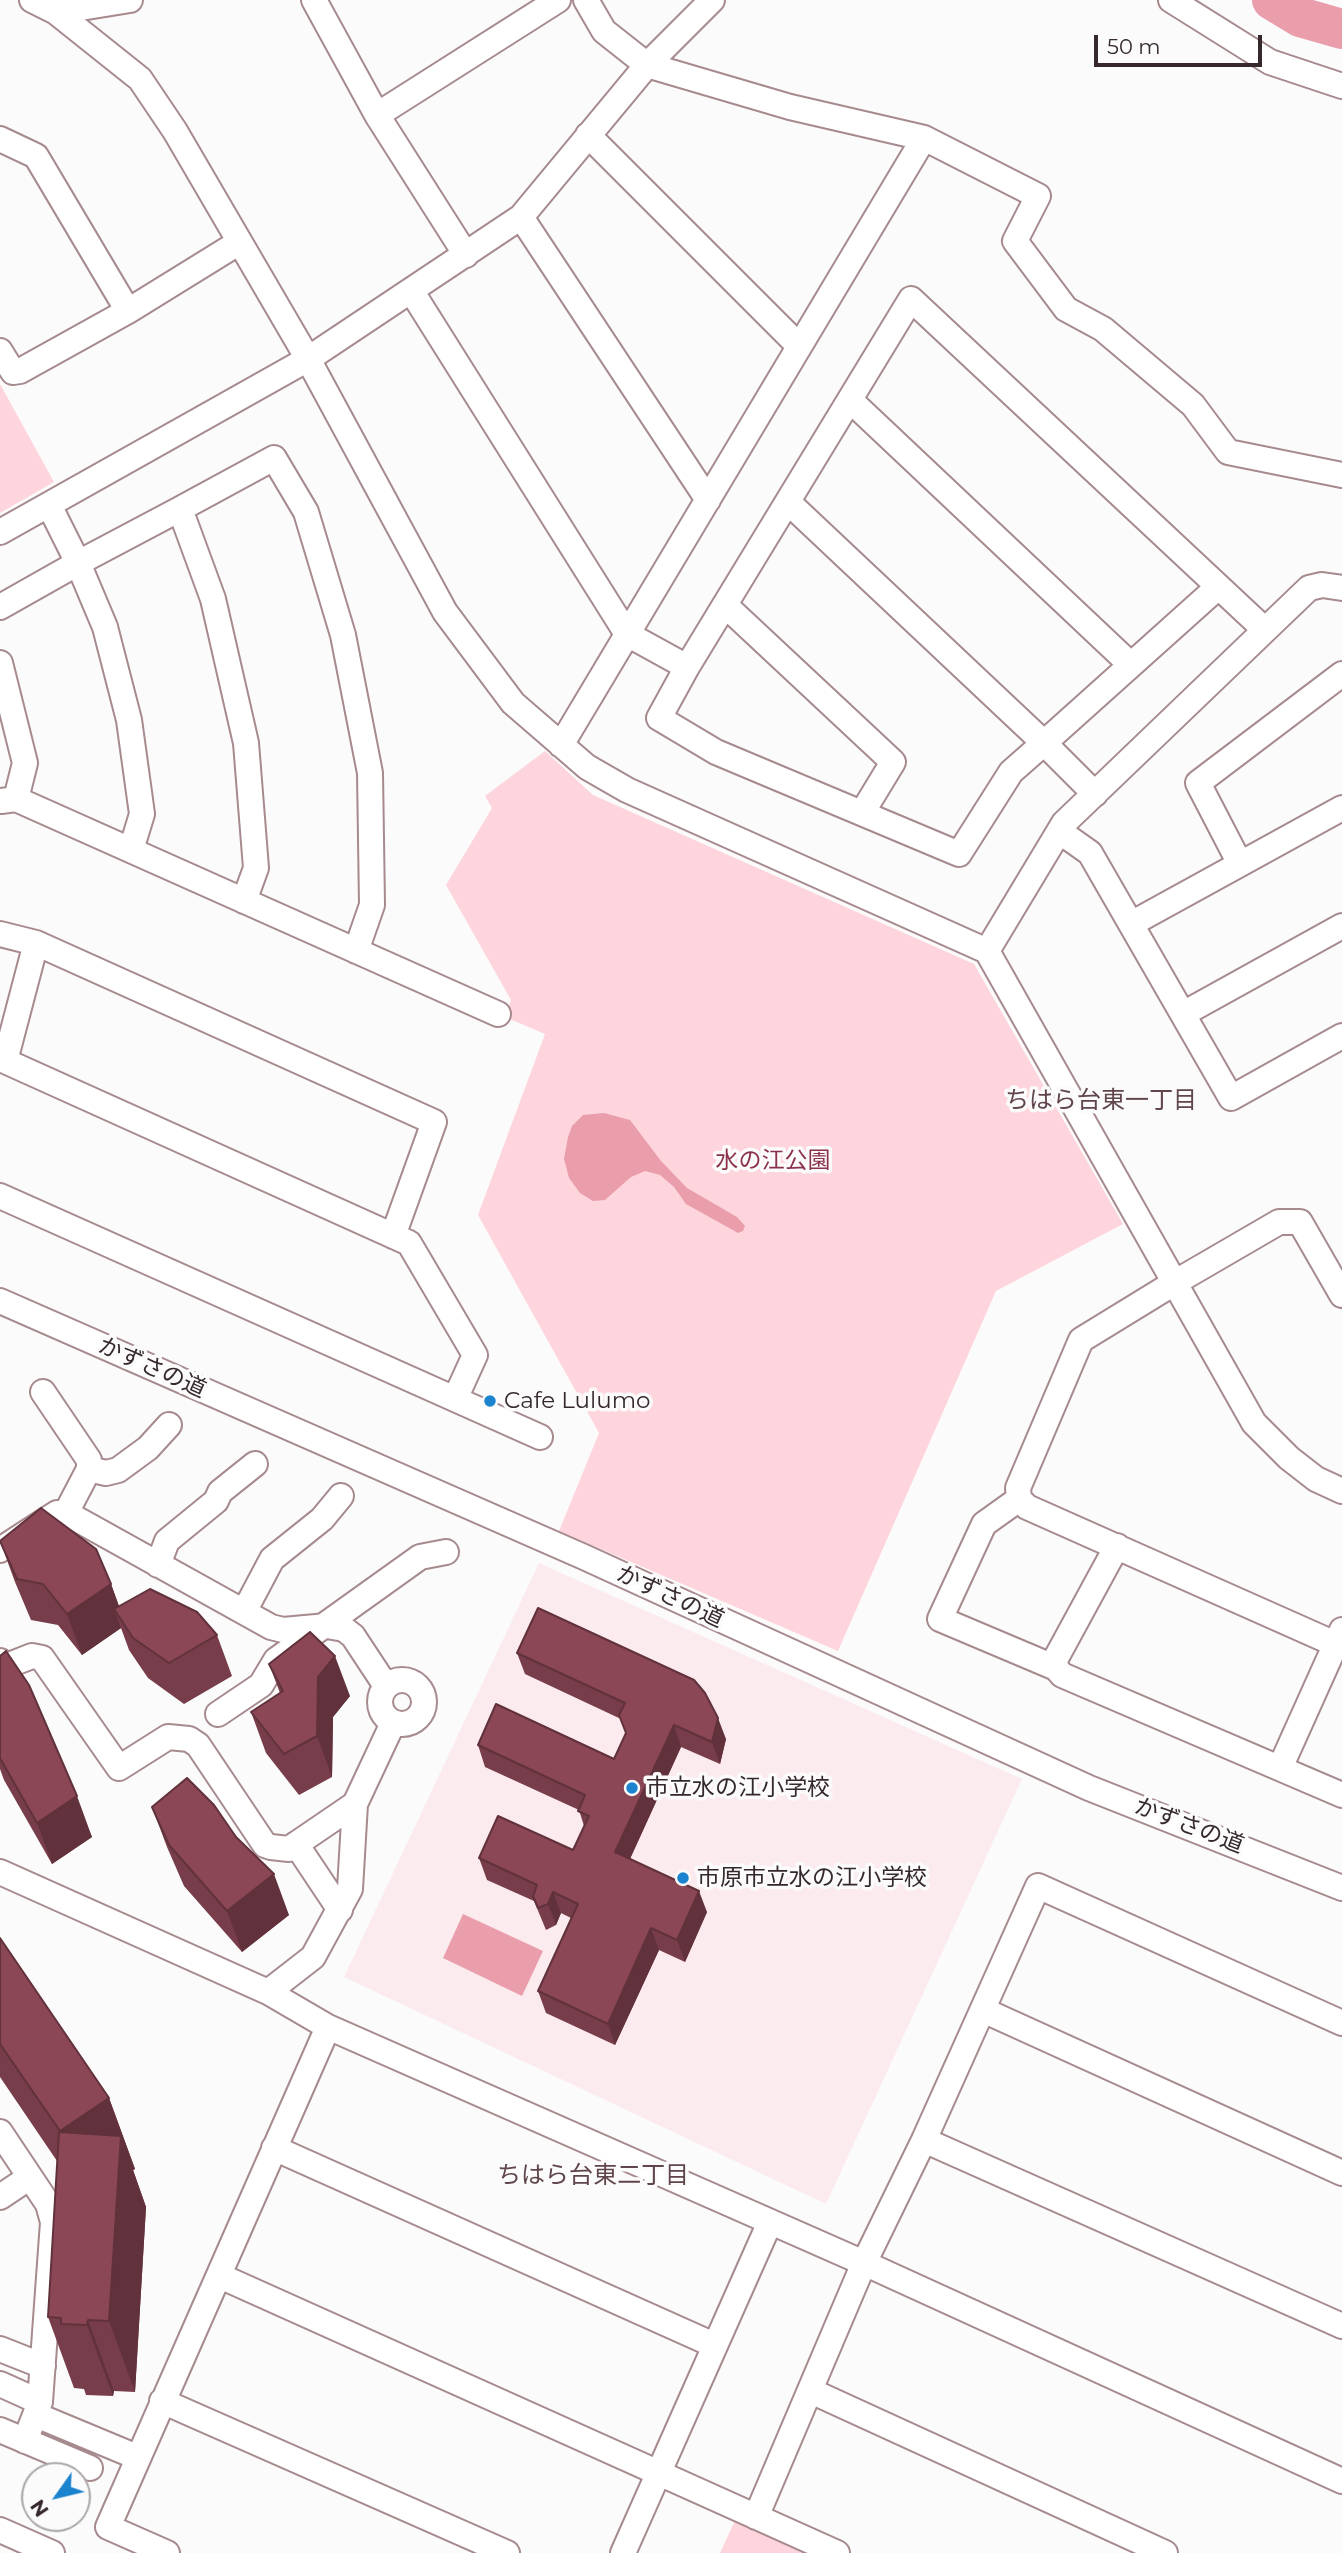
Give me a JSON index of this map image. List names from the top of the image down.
{
  "streets": {
    "street": ["かずさの道"]
  },
  "districts": ["ちはら台東一丁目", "ちはら台東二丁目"],
  "parks": ["水の江公園"],
  "places": ["Cafe Lulumo", "市立水の江小学校", "市原市立水の江小学校"],
  "scale_bar": "50 m",
  "north": "bottom left"
}
